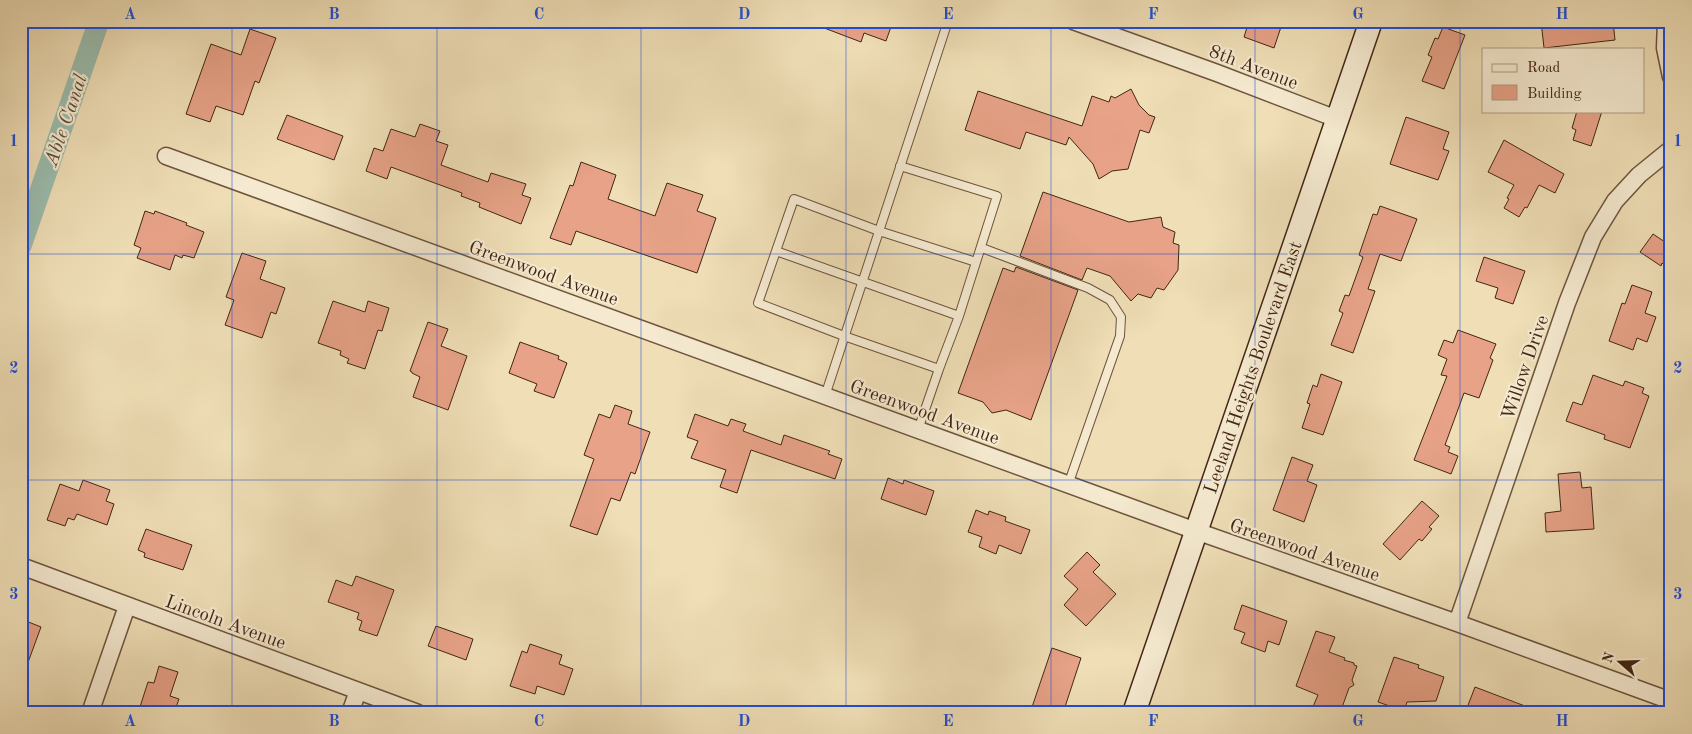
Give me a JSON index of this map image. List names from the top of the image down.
{
  "streets": {
    "main road": ["Leeland Heights Boulevard East"],
    "street": [
      "8th Avenue",
      "Greenwood Avenue",
      "Willow Drive",
      "Lincoln Avenue"
    ]
  },
  "crossings": [
    ["8th Avenue", "Leeland Heights Boulevard East"],
    ["Greenwood Avenue", "Leeland Heights Boulevard East"],
    ["Greenwood Avenue", "Willow Drive"]
  ],
  "water": ["Able Canal"],
  "legend": ["Road", "Building"],
  "north": "left",
  "grid": {
    "columns": [
      "A",
      "B",
      "C",
      "D",
      "E",
      "F",
      "G",
      "H"
    ],
    "rows": ["1", "2", "3"]
  }
}
